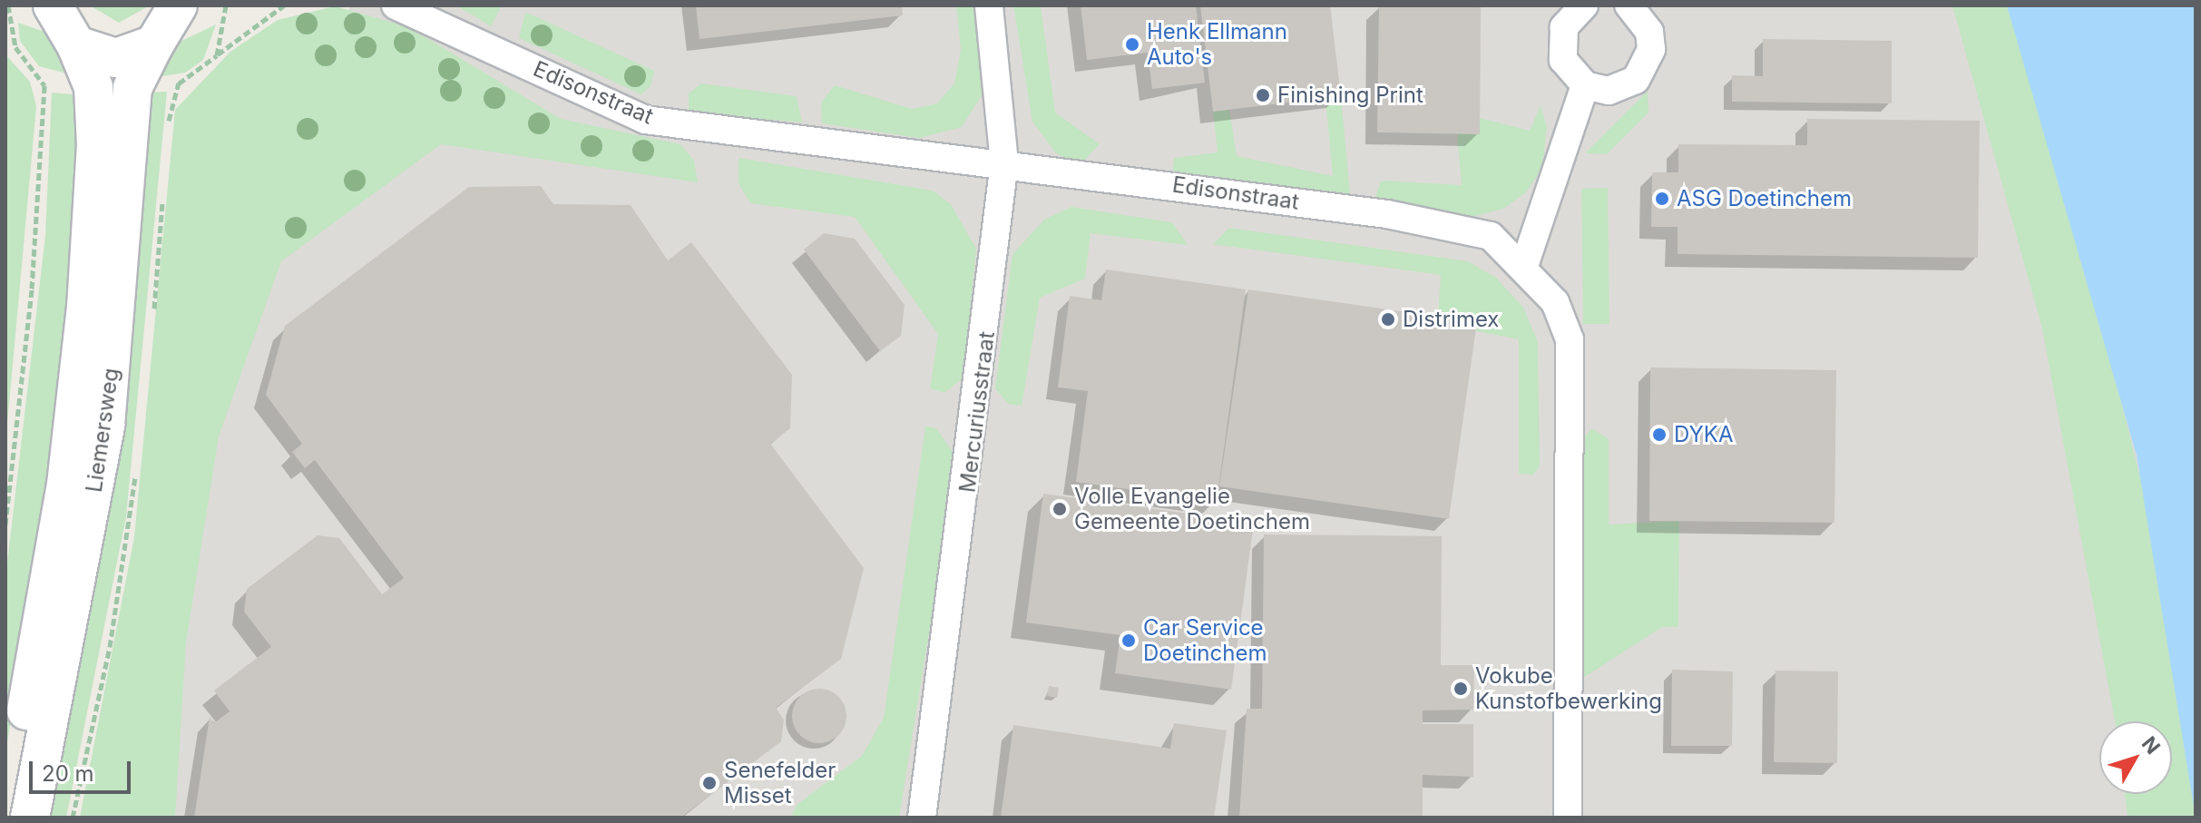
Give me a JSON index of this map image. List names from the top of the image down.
{
  "streets": {
    "main road": ["Liemersweg"],
    "street": ["Edisonstraat", "Mercuriusstraat"]
  },
  "crossings": [
    ["Edisonstraat", "Mercuriusstraat"]
  ],
  "places": [
    "Henk Ellmann Auto's",
    "Finishing Print",
    "ASG Doetinchem",
    "Distrimex",
    "DYKA",
    "Volle Evangelie Gemeente Doetinchem",
    "Car Service Doetinchem",
    "Vokube Kunstofbewerking",
    "Senefelder Misset"
  ],
  "scale_bar": "20 m",
  "north": "top right"
}
